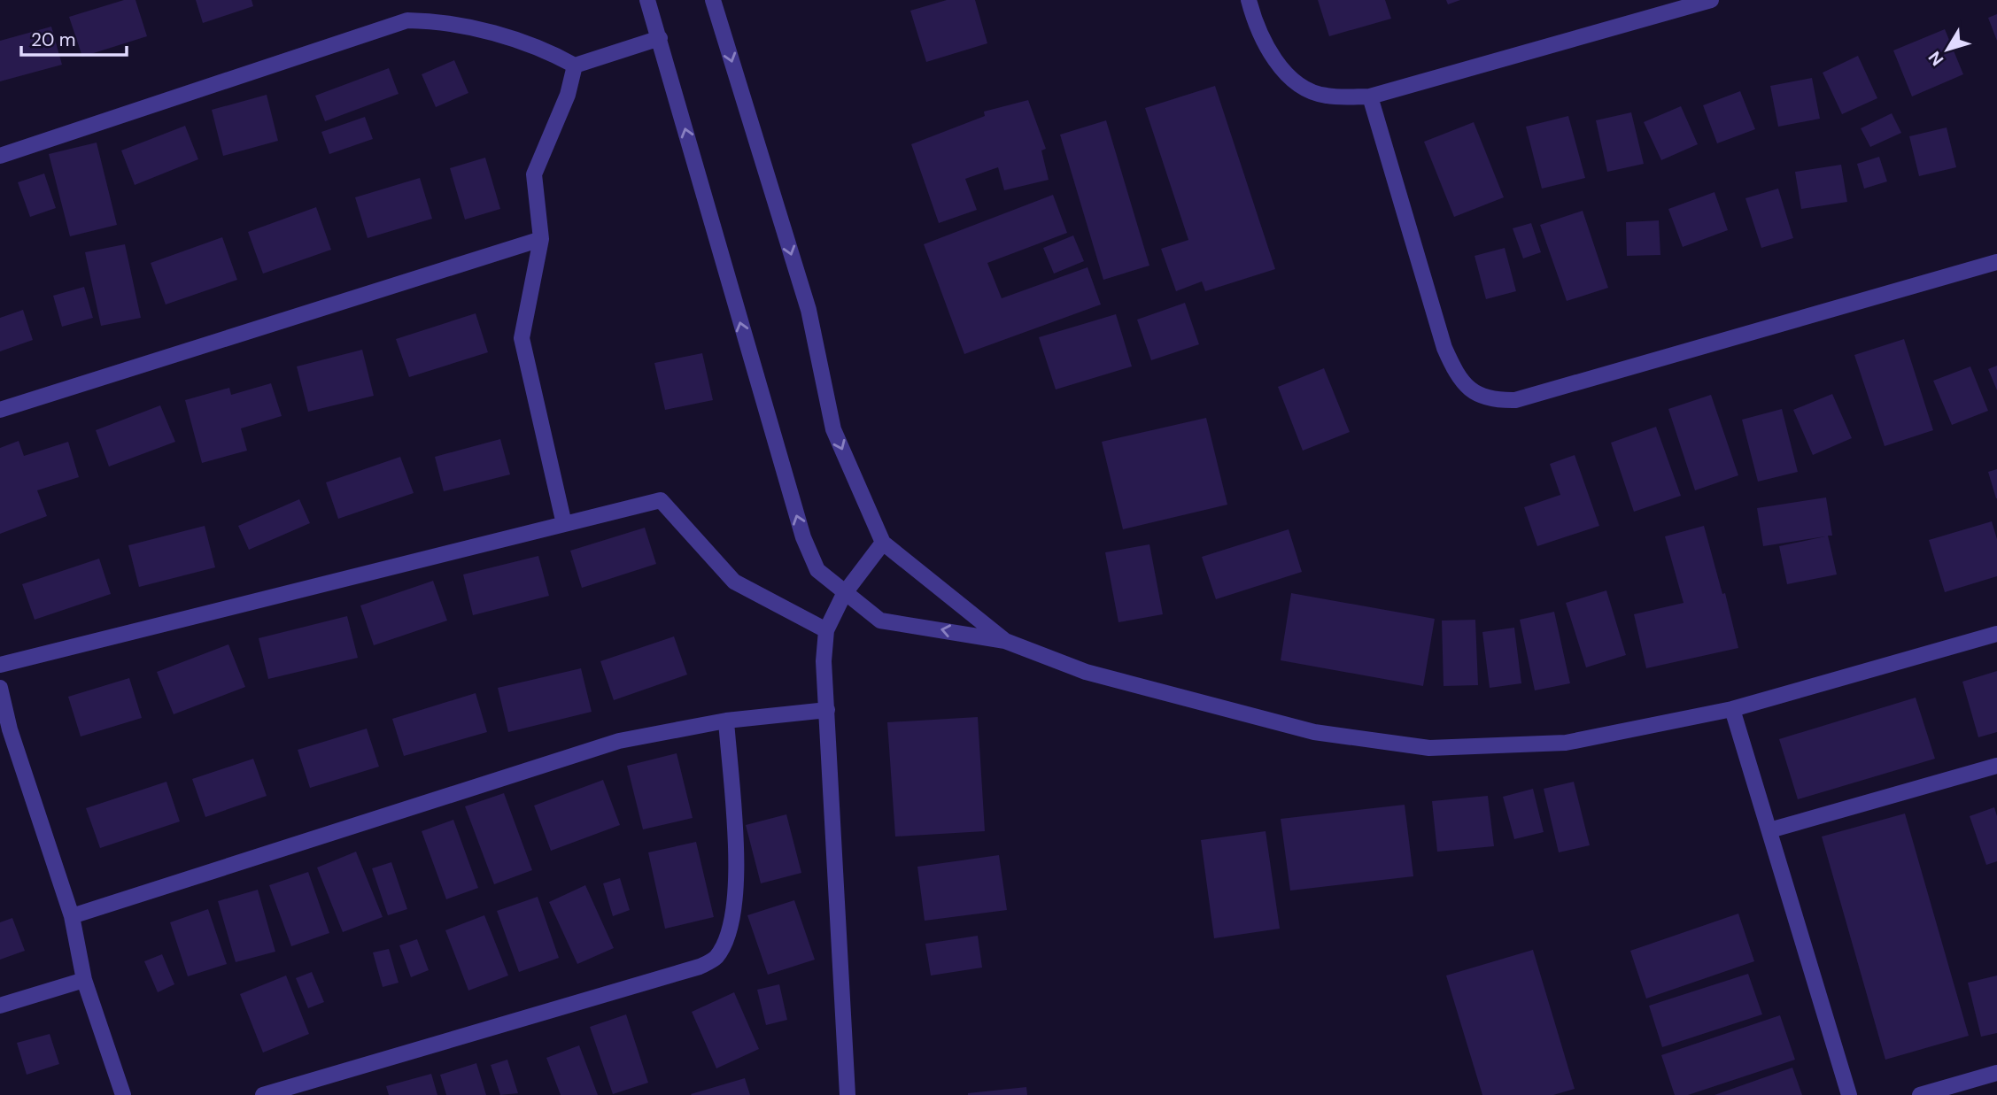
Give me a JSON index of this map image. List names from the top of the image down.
{
  "scale_bar": "20 m",
  "north": "bottom left"
}
